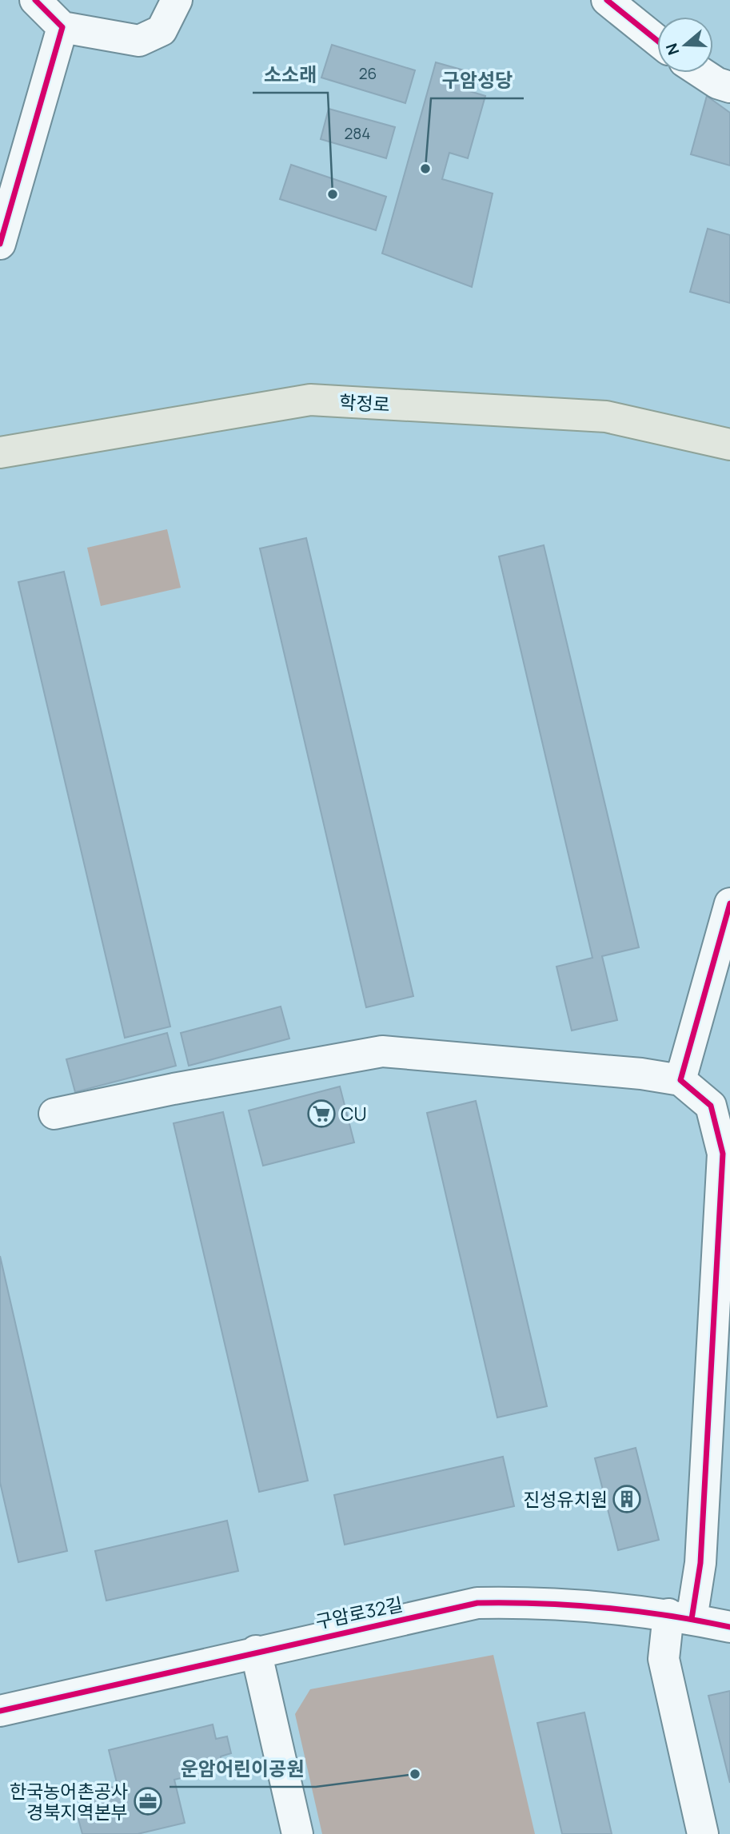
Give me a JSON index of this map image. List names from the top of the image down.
{
  "streets": {
    "main road": ["학정로"],
    "street": ["구암로32길"]
  },
  "places": {
    "other": ["구암성당", "소소래", "운암어린이공원"],
    "supermarket": ["CU"],
    "building": ["진성유치원"],
    "office": ["한국농어촌공사 경북지역본부"]
  },
  "house_numbers": ["26", "284"],
  "north": "left"
}
